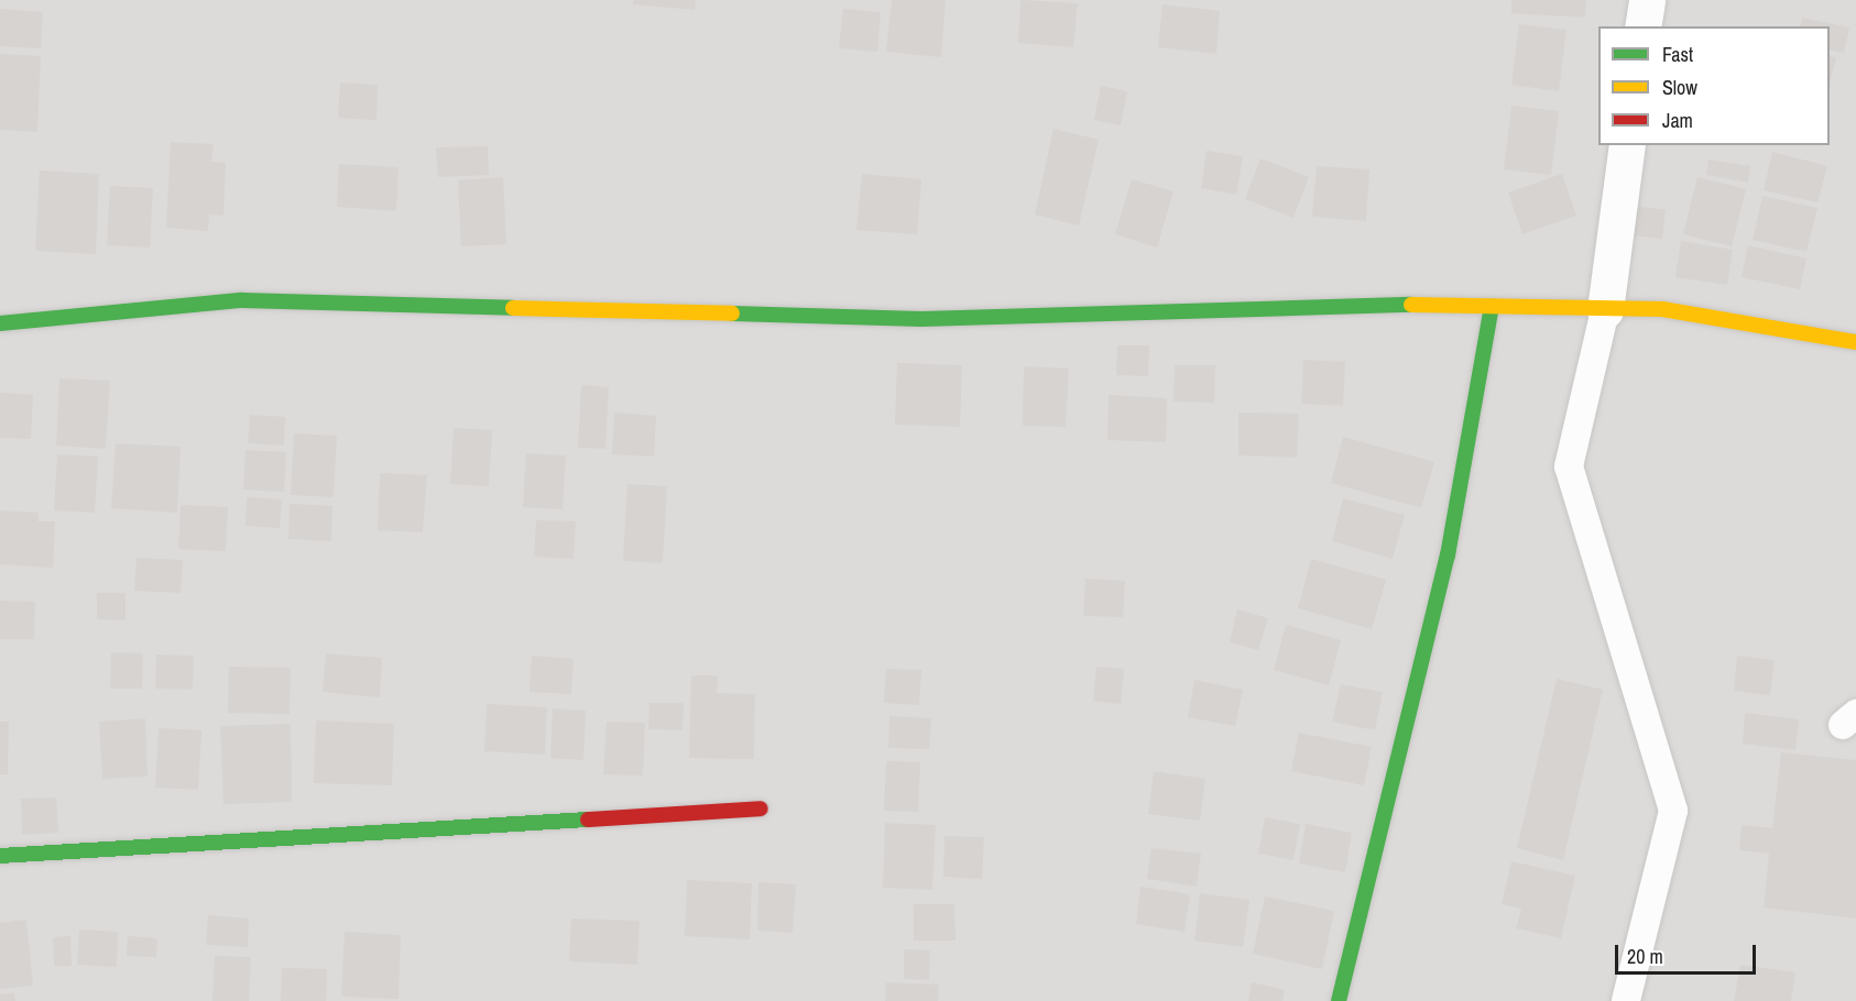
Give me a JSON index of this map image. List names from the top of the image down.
{
  "legend": ["Fast", "Slow", "Jam"],
  "scale_bar": "20 m"
}
